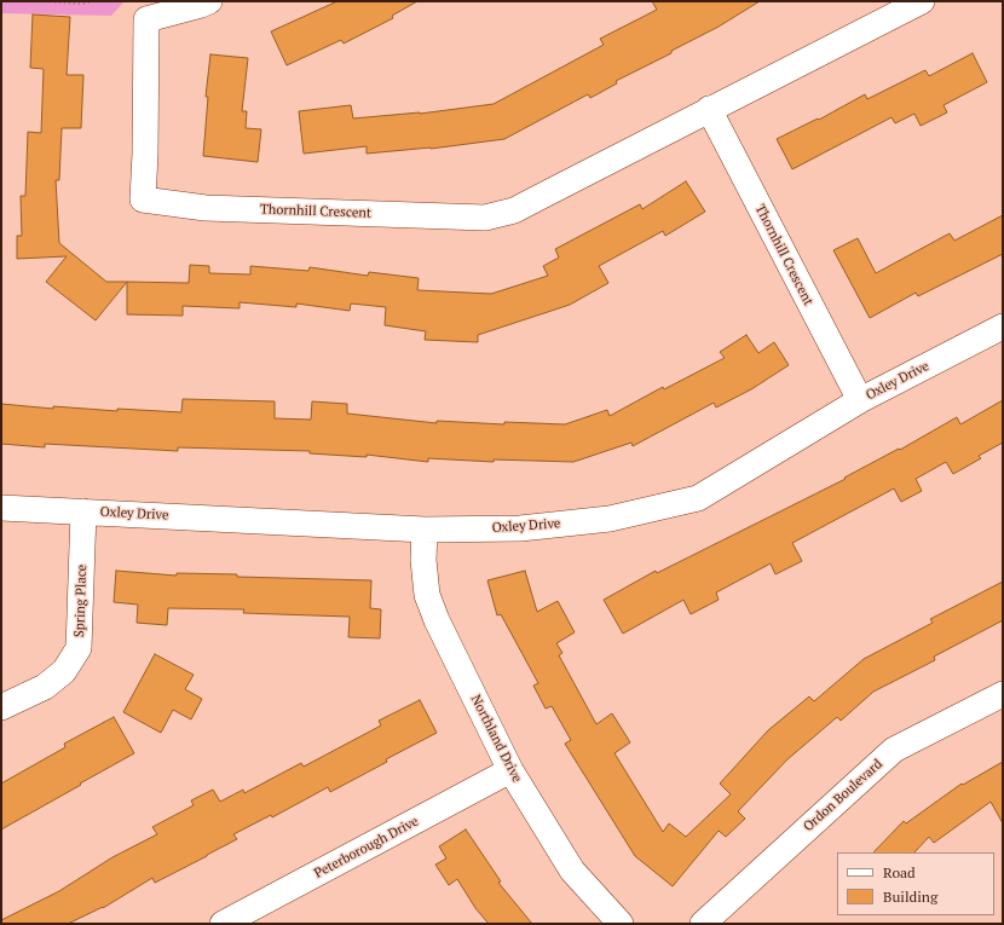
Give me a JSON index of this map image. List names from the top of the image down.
{
  "streets": {
    "street": [
      "Thornhill Crescent",
      "Oxley Drive",
      "Spring Place",
      "Northland Drive",
      "Ordon Boulevard",
      "Peterborough Drive"
    ]
  },
  "crossings": [
    ["Thornhill Crescent", "Oxley Drive"],
    ["Oxley Drive", "Spring Place"],
    ["Oxley Drive", "Northland Drive"],
    ["Northland Drive", "Peterborough Drive"]
  ],
  "legend": ["Road", "Building"]
}
